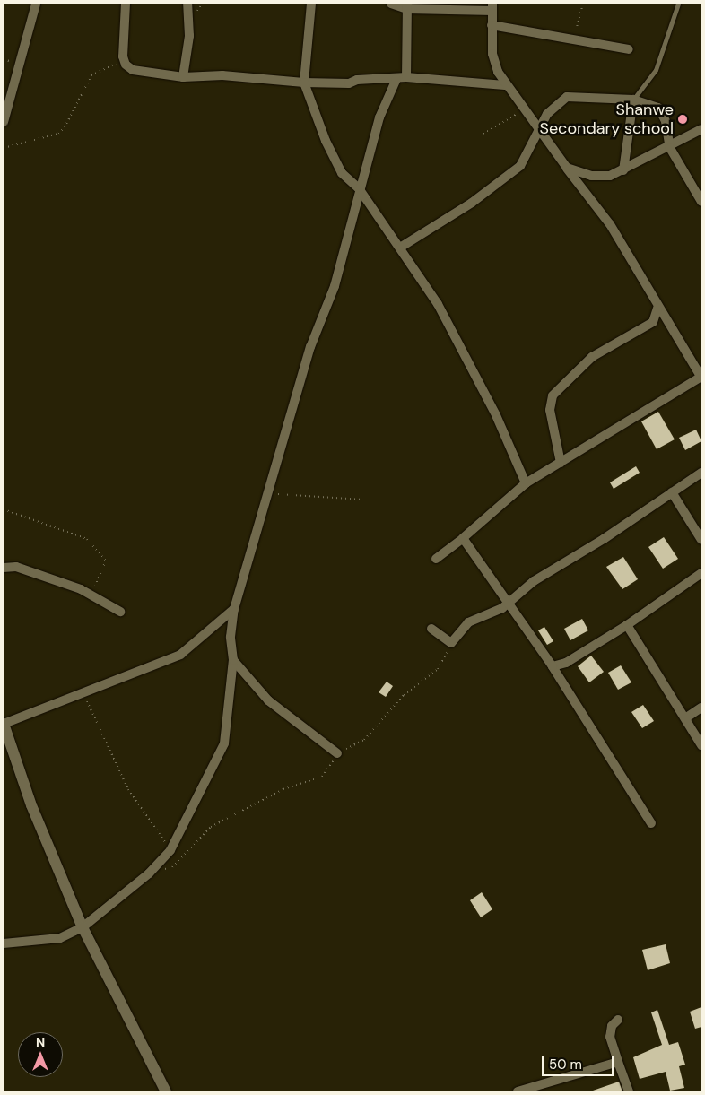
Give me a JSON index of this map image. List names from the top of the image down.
{
  "places": ["Shanwe Secondary school"],
  "scale_bar": "50 m",
  "north": "top"
}
